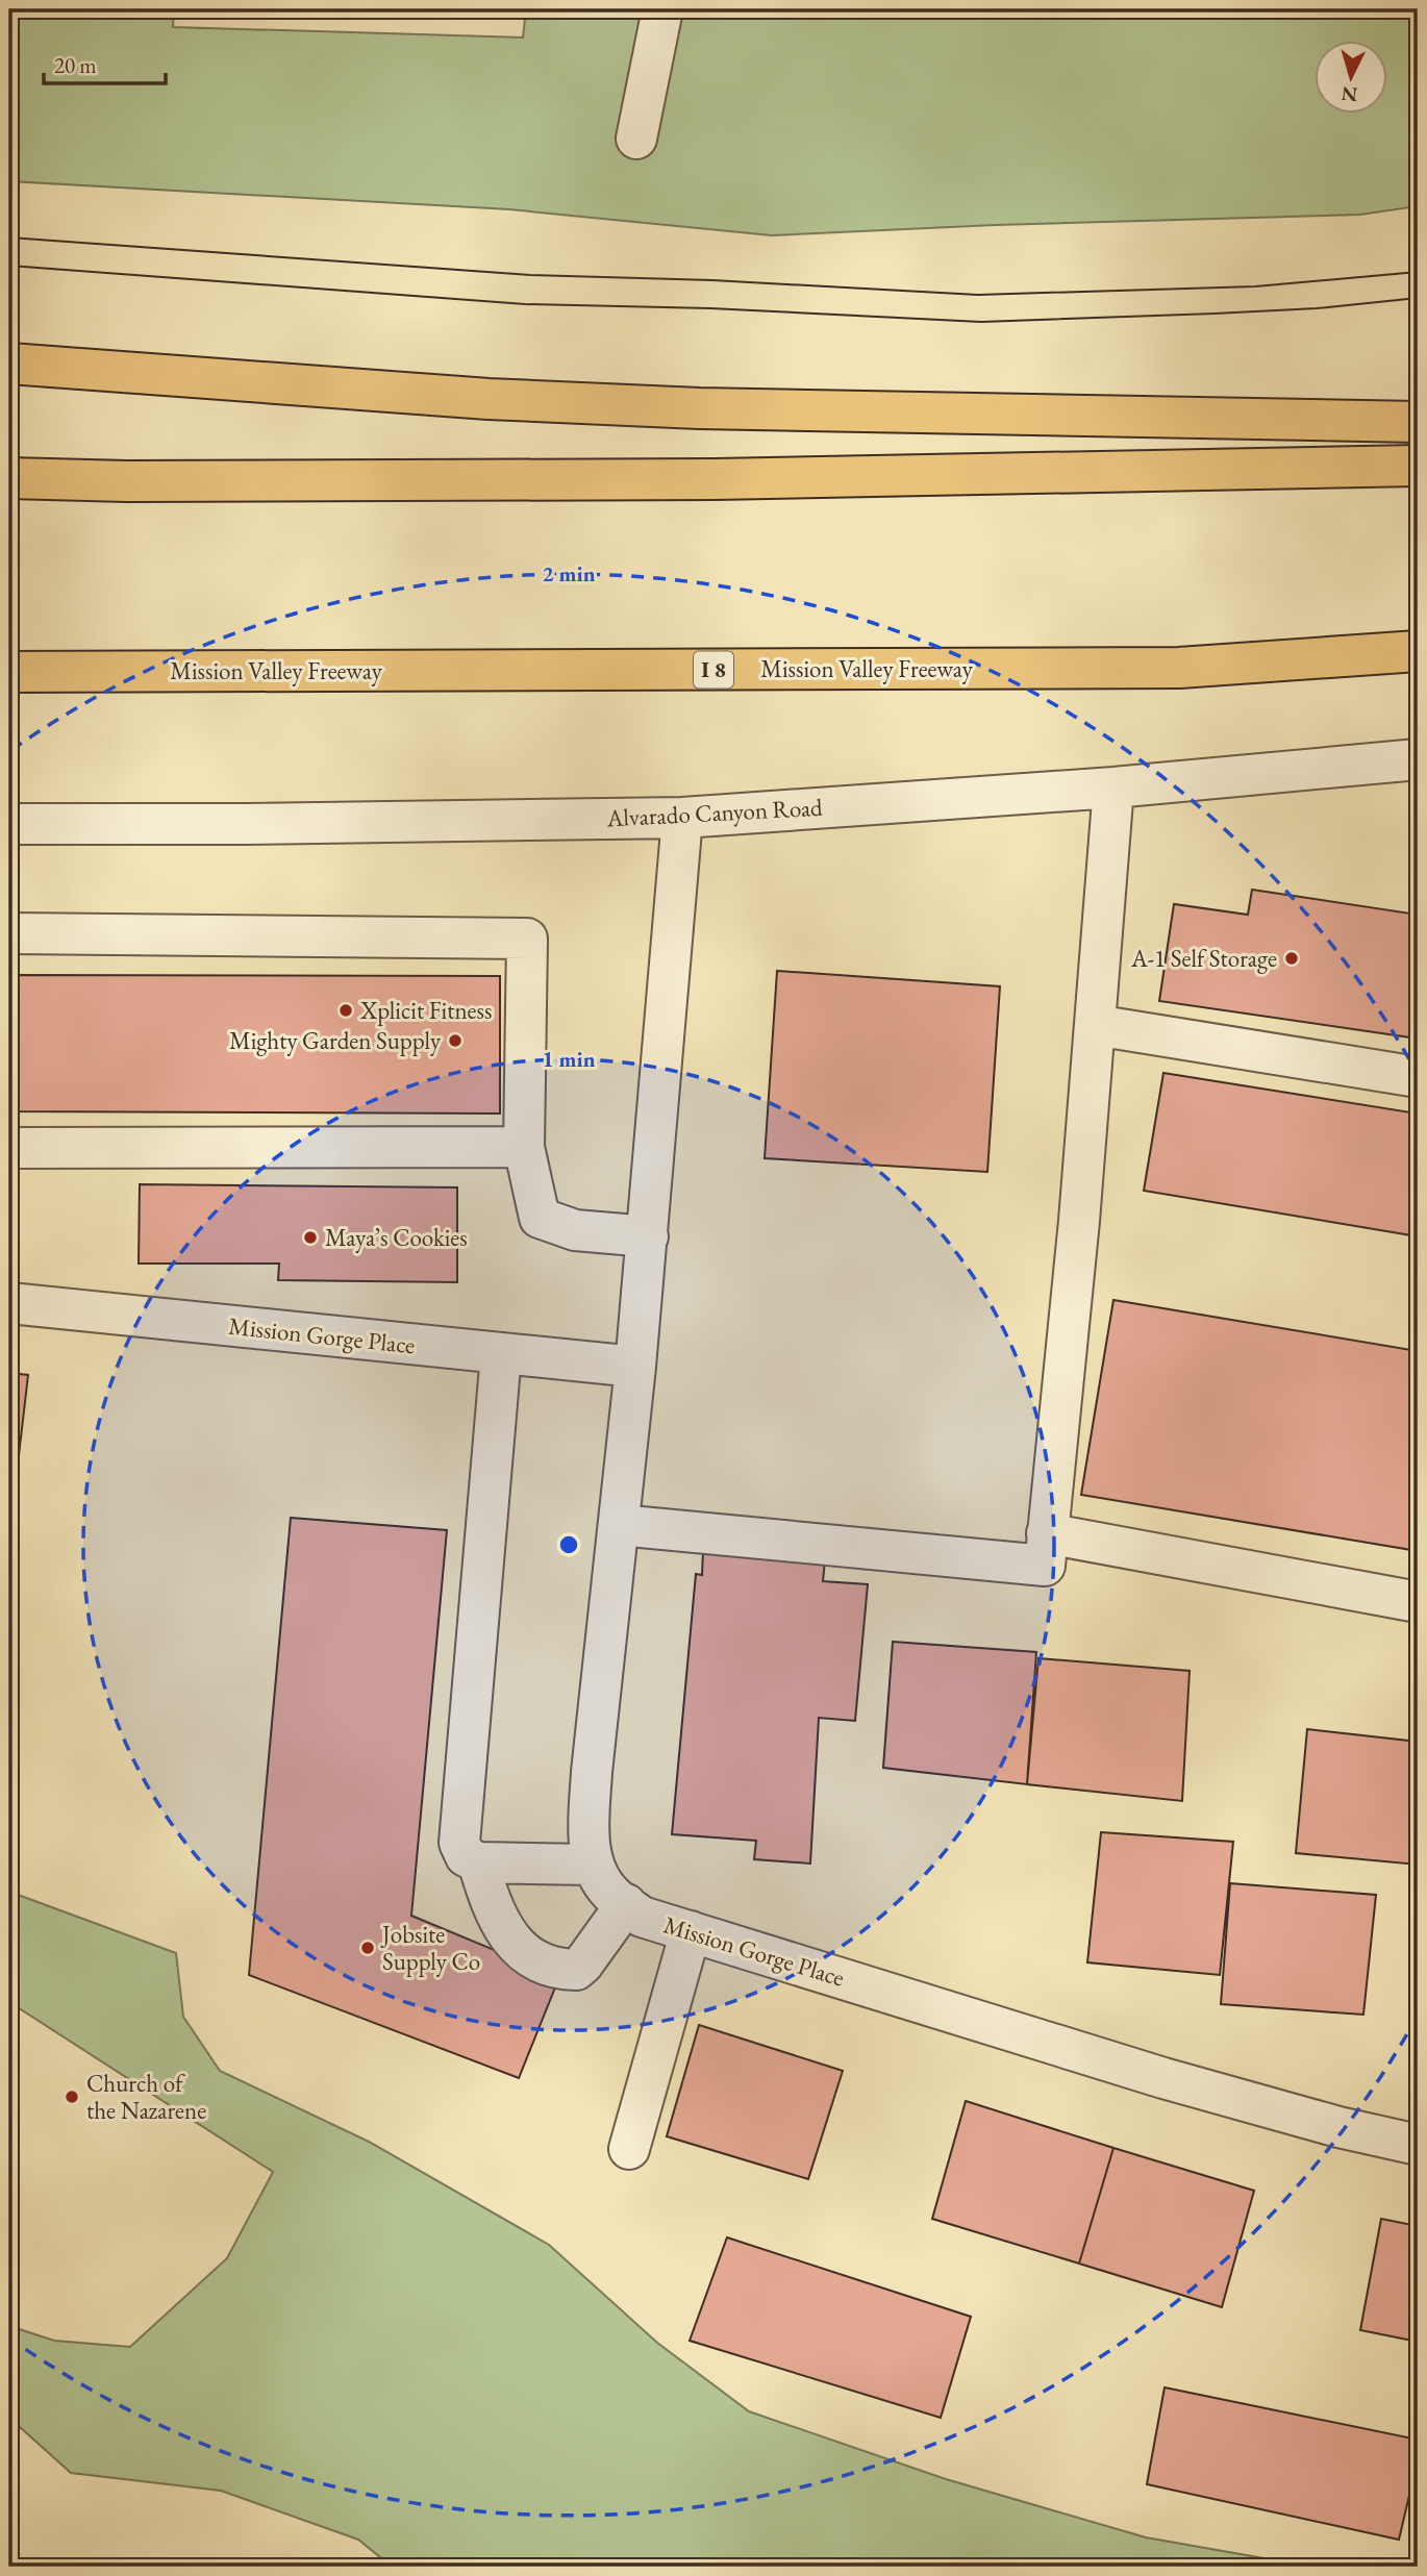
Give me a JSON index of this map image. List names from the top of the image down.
{
  "streets": {
    "highway": ["Mission Valley Freeway", "I 8"],
    "street": ["Alvarado Canyon Road", "Mission Gorge Place"]
  },
  "places": [
    "A-1 Self Storage",
    "Xplicit Fitness",
    "Mighty Garden Supply",
    "Maya’s Cookies",
    "Jobsite Supply Co",
    "Church of the Nazarene"
  ],
  "scale_bar": "20 m",
  "north": "bottom",
  "rings": ["2 min", "1 min"]
}
